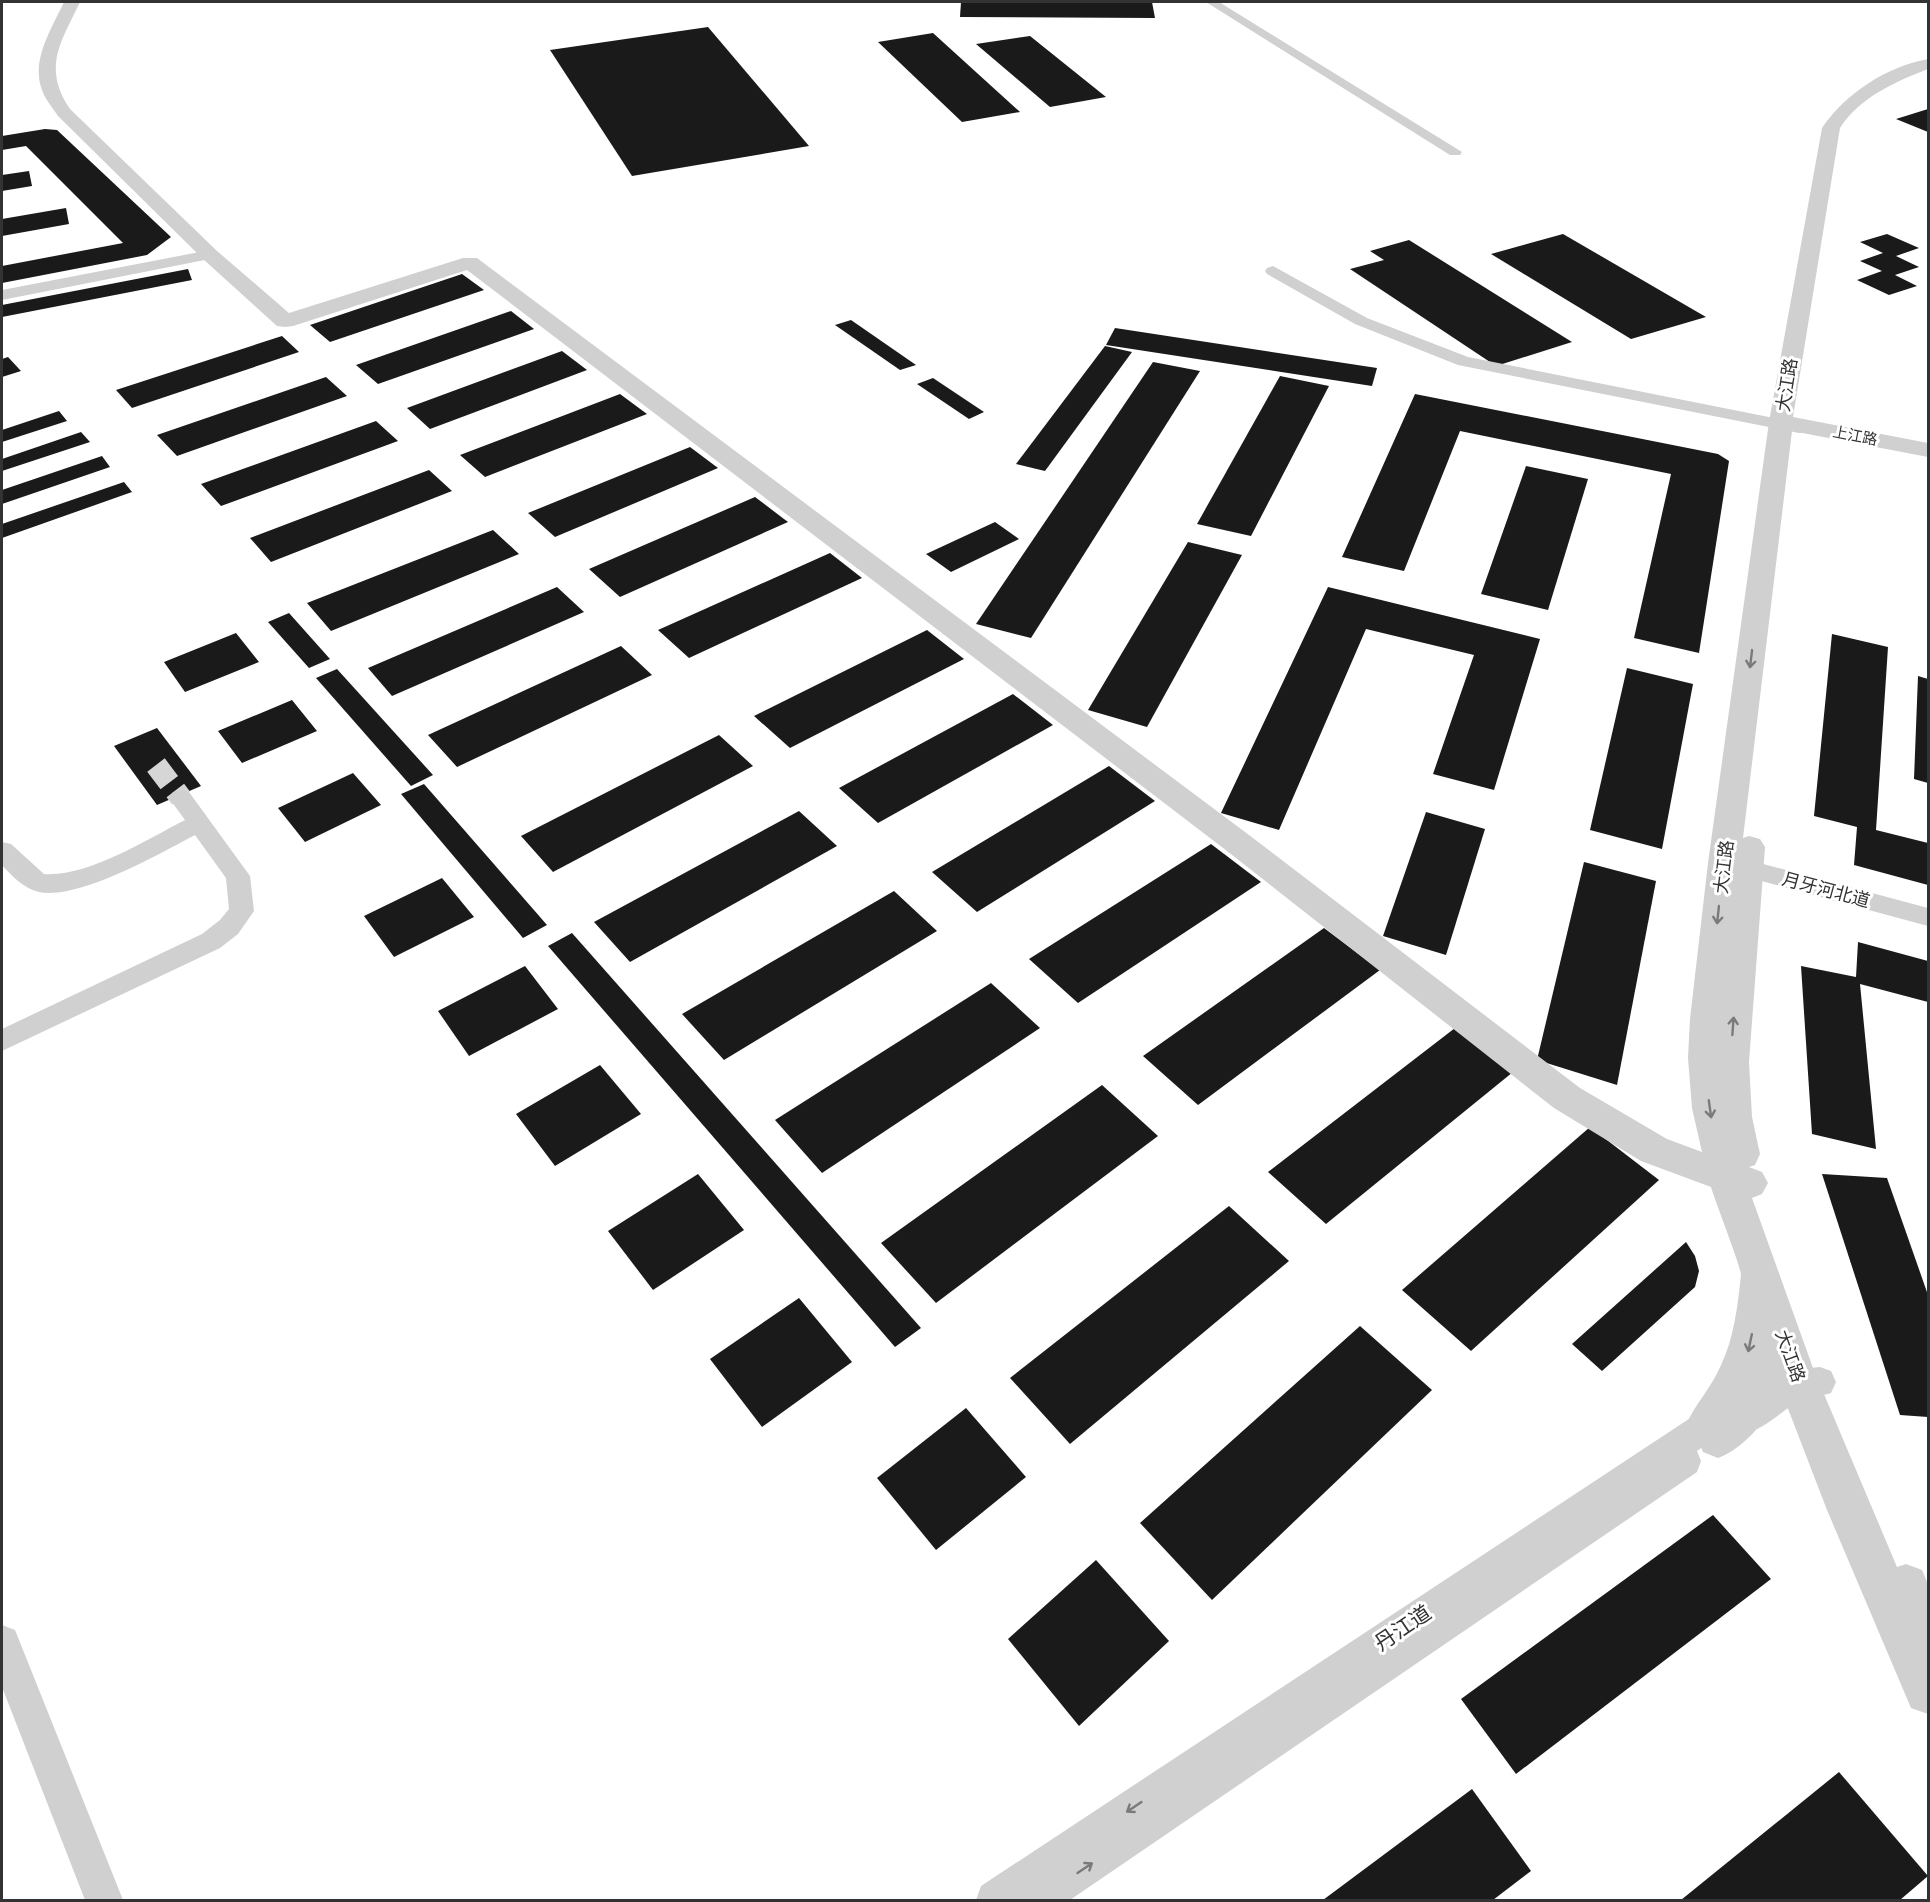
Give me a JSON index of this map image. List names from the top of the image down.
{
  "streets": {
    "street": [
      "大江路",
      "上江路",
      "月牙河北道",
      "丹江道"
    ]
  },
  "crossings": [
    ["大江路", "上江路"],
    ["大江路", "月牙河北道"]
  ]
}
